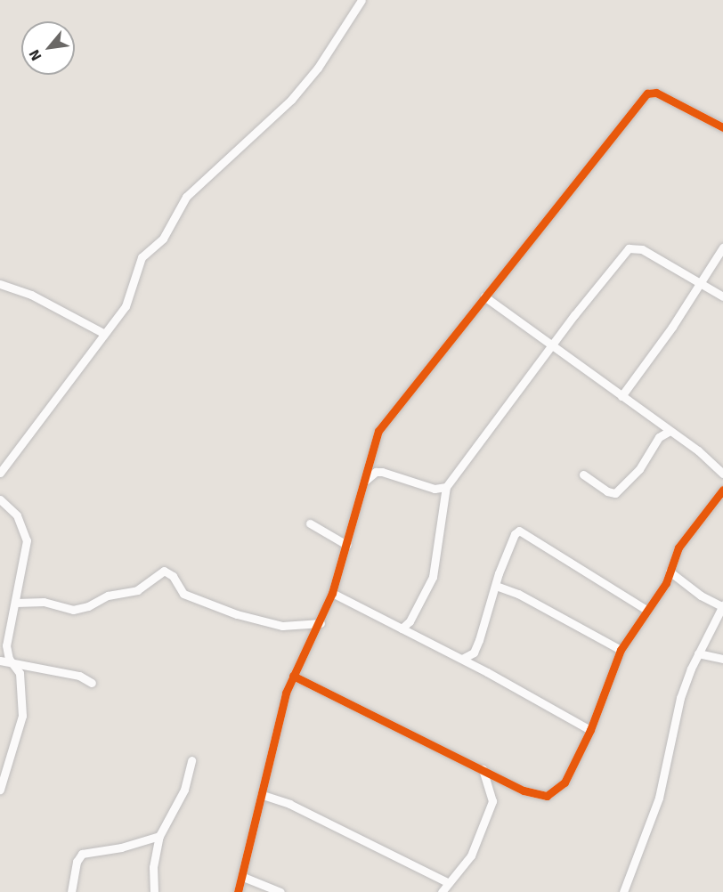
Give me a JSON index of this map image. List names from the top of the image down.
{
  "north": "bottom left"
}
